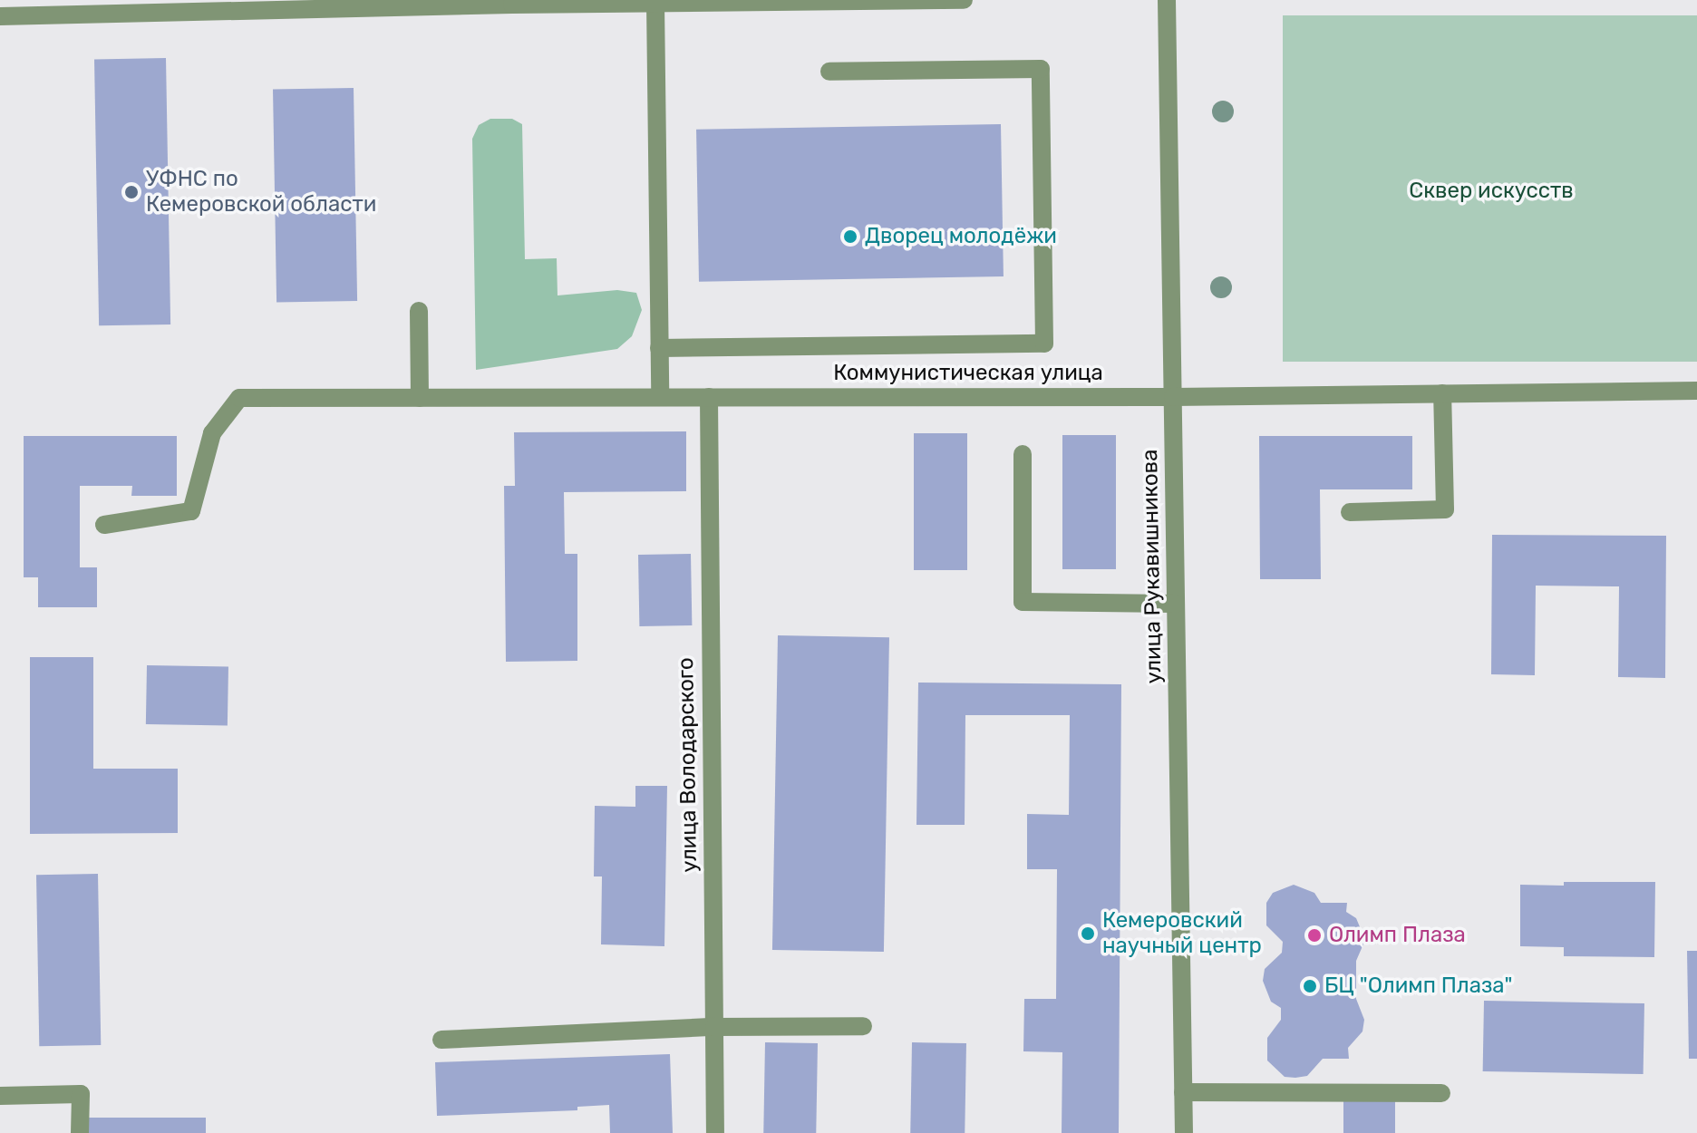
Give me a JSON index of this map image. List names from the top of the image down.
{
  "streets": {
    "street": ["Коммунистическая улица", "улица Рукавишникова", "улица Володарского"]
  },
  "crossings": [
    ["Коммунистическая улица", "улица Рукавишникова"],
    ["Коммунистическая улица", "улица Володарского"]
  ],
  "parks": ["Сквер искусств"],
  "places": [
    "УФНС по Кемеровской области",
    "Дворец молодёжи",
    "Кемеровский научный центр",
    "Олимп Плаза",
    "БЦ \"Олимп Плаза\""
  ]
}
